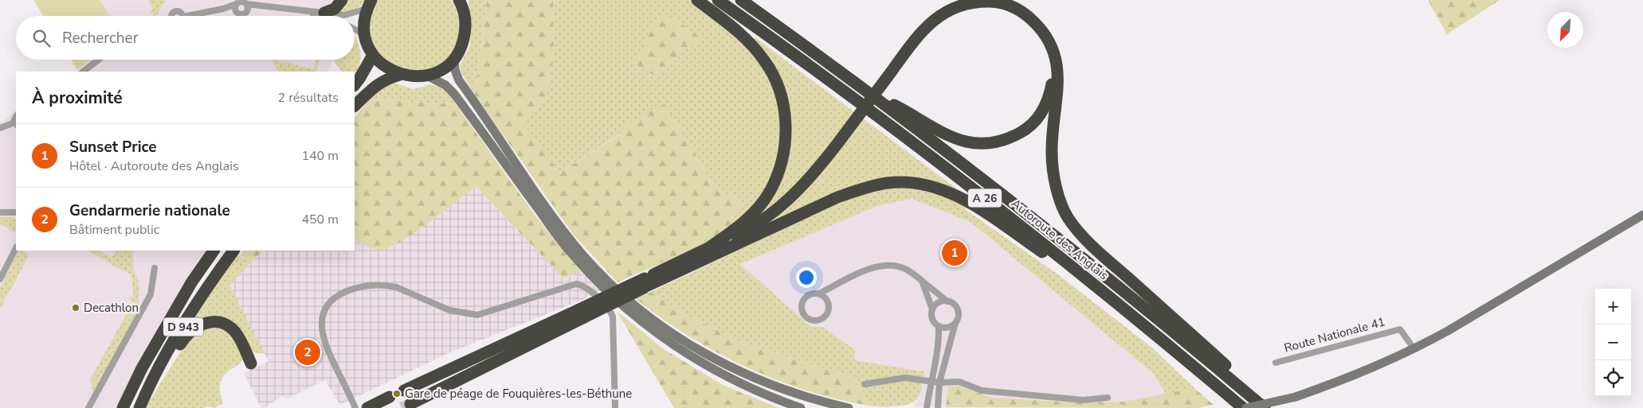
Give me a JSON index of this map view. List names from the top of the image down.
{
  "streets": {
    "highway": ["A 26", "Autoroute des Anglais", "D 943"],
    "street": ["Route Nationale 41"]
  },
  "places": ["Decathlon", "Gare de péage de Fouquières-les-Béthune"],
  "north": "bottom left",
  "page": {
    "search": "Rechercher",
    "heading": ["À proximité", "2 résultats"],
    "list": [
      {
        "mark": "1",
        "name": "Sunset Price",
        "note": "Hôtel · Autoroute des Anglais",
        "value": "140 m"
      },
      {
        "mark": "2",
        "name": "Gendarmerie nationale",
        "note": "Bâtiment public",
        "value": "450 m"
      }
    ],
    "pins": ["1", "2"],
    "map_buttons": ["+", "−"]
  }
}
